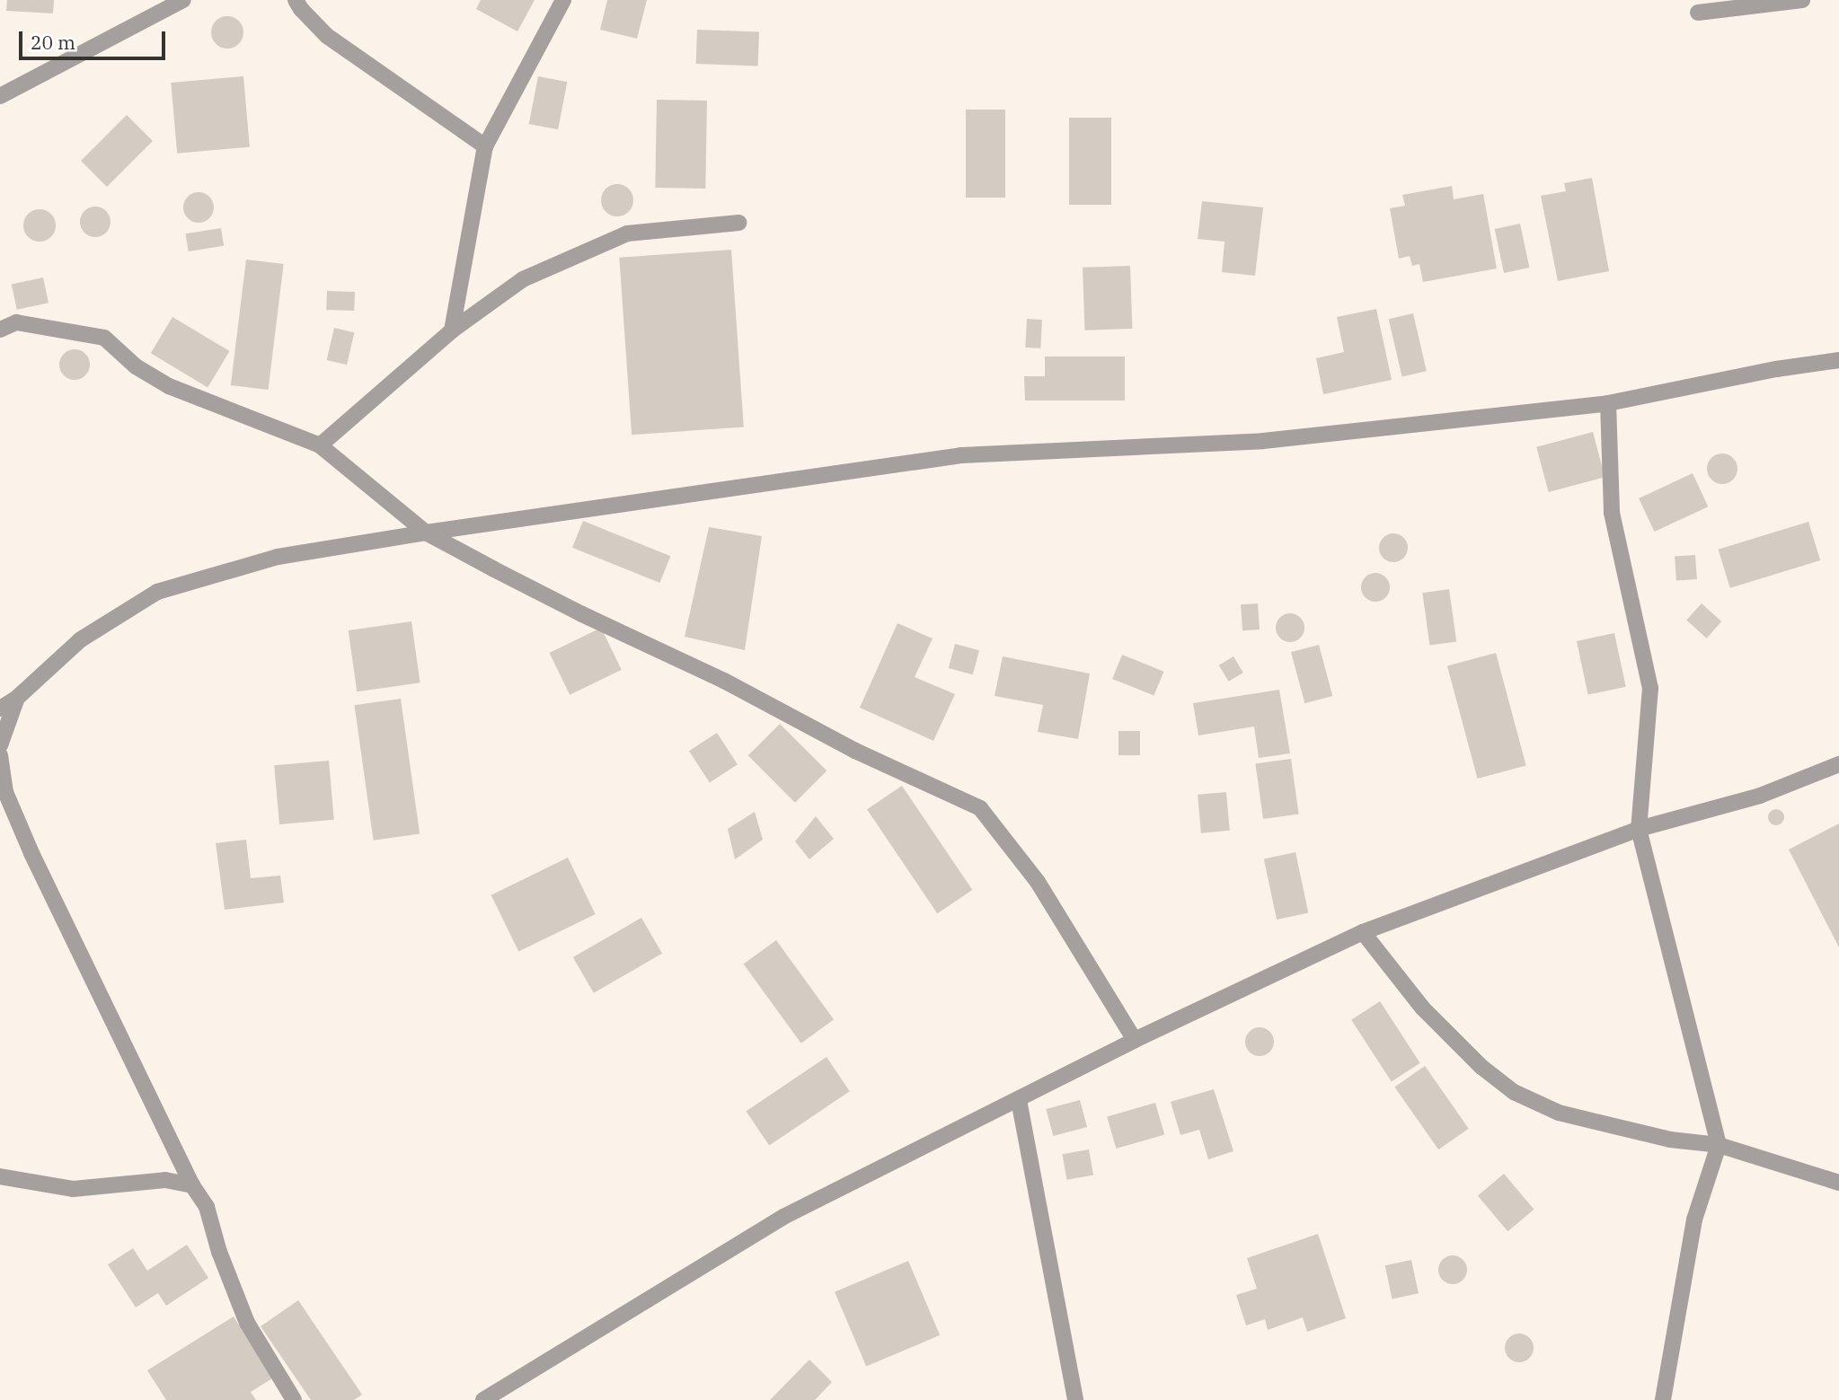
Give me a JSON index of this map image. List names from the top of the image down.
{
  "scale_bar": "20 m"
}
